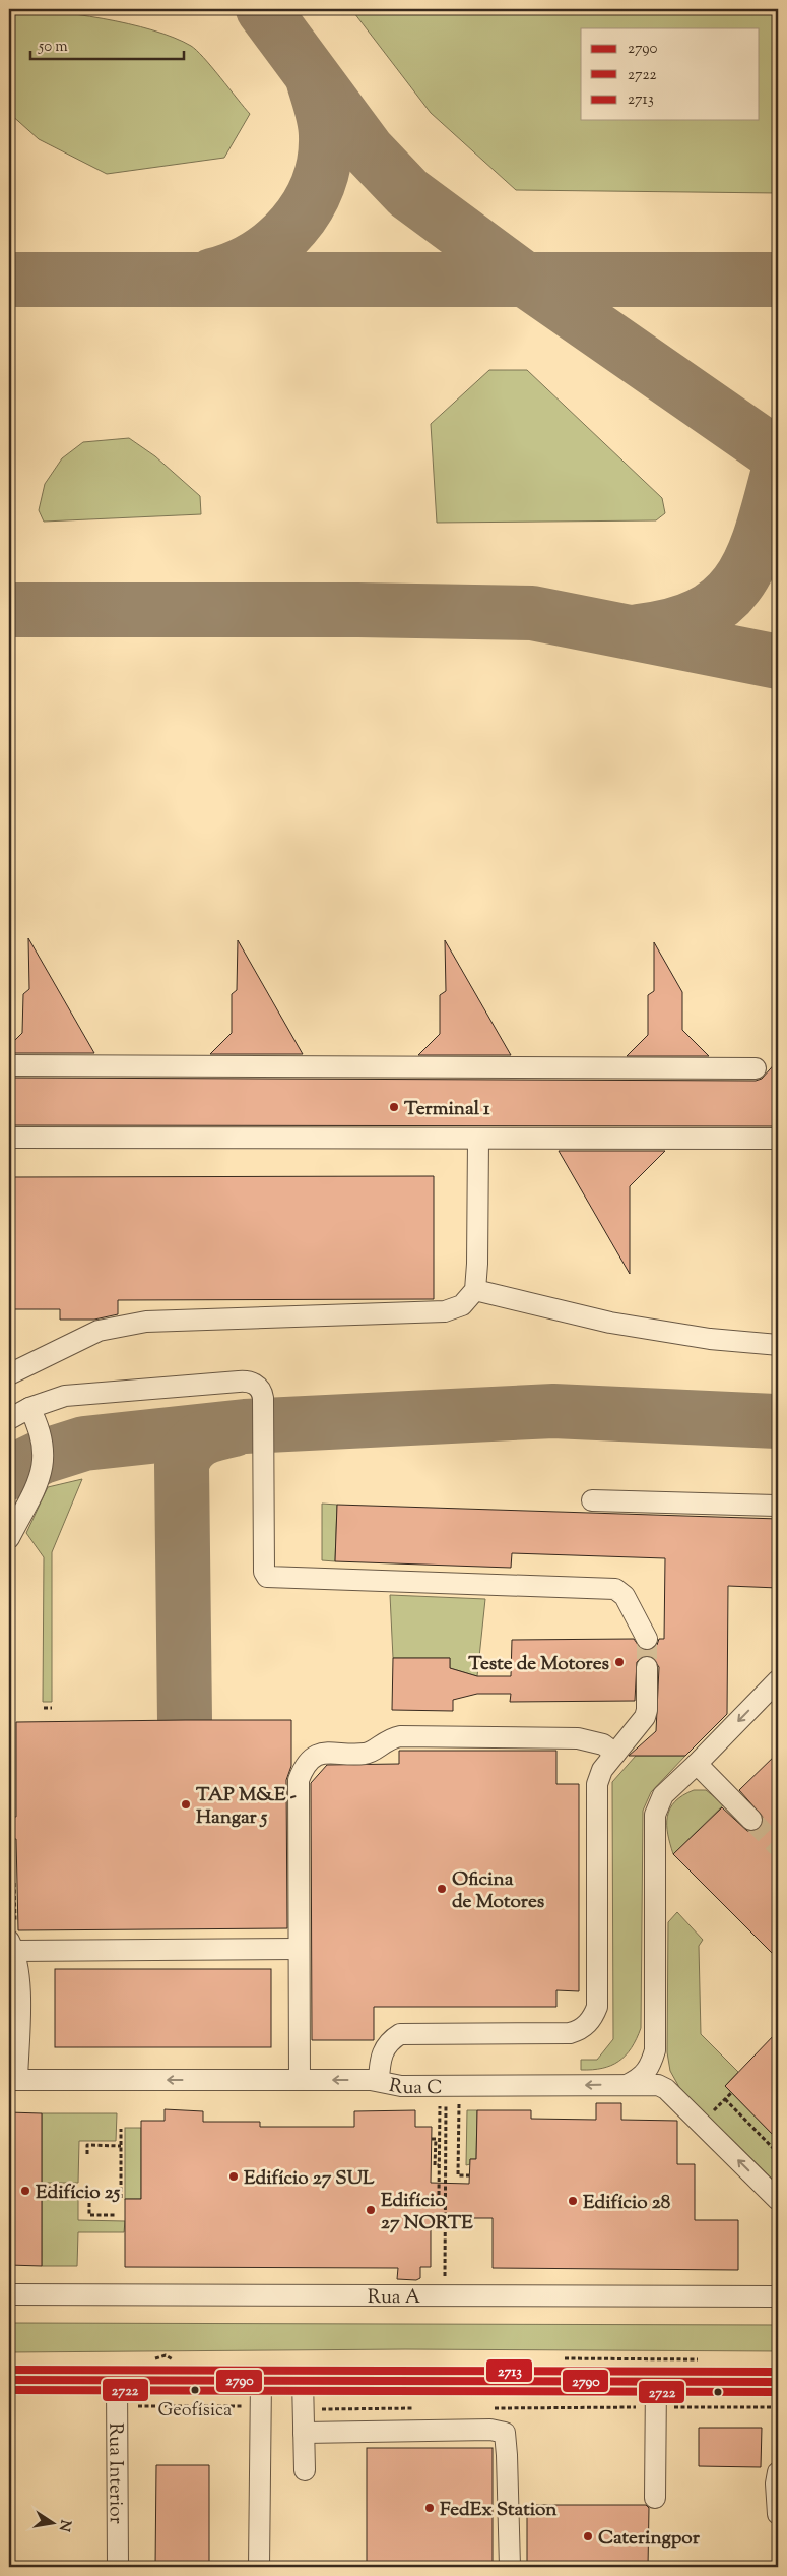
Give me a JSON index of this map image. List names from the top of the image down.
{
  "streets": {
    "street": ["Rua C", "Rua A", "Rua Interior"]
  },
  "places": [
    "Terminal 1",
    "Teste de Motores",
    "TAP M&E - Hangar 5",
    "Oficina de Motores",
    "Edifício 27 SUL",
    "Edifício 25",
    "Edifício 28",
    "Edifício 27 NORTE",
    "Geofísica",
    "FedEx Station",
    "Cateringpor"
  ],
  "lines": ["transit line 2713", "transit line 2790", "transit line 2722"],
  "legend": ["2790", "2722", "2713"],
  "scale_bar": "50 m",
  "north": "right"
}
